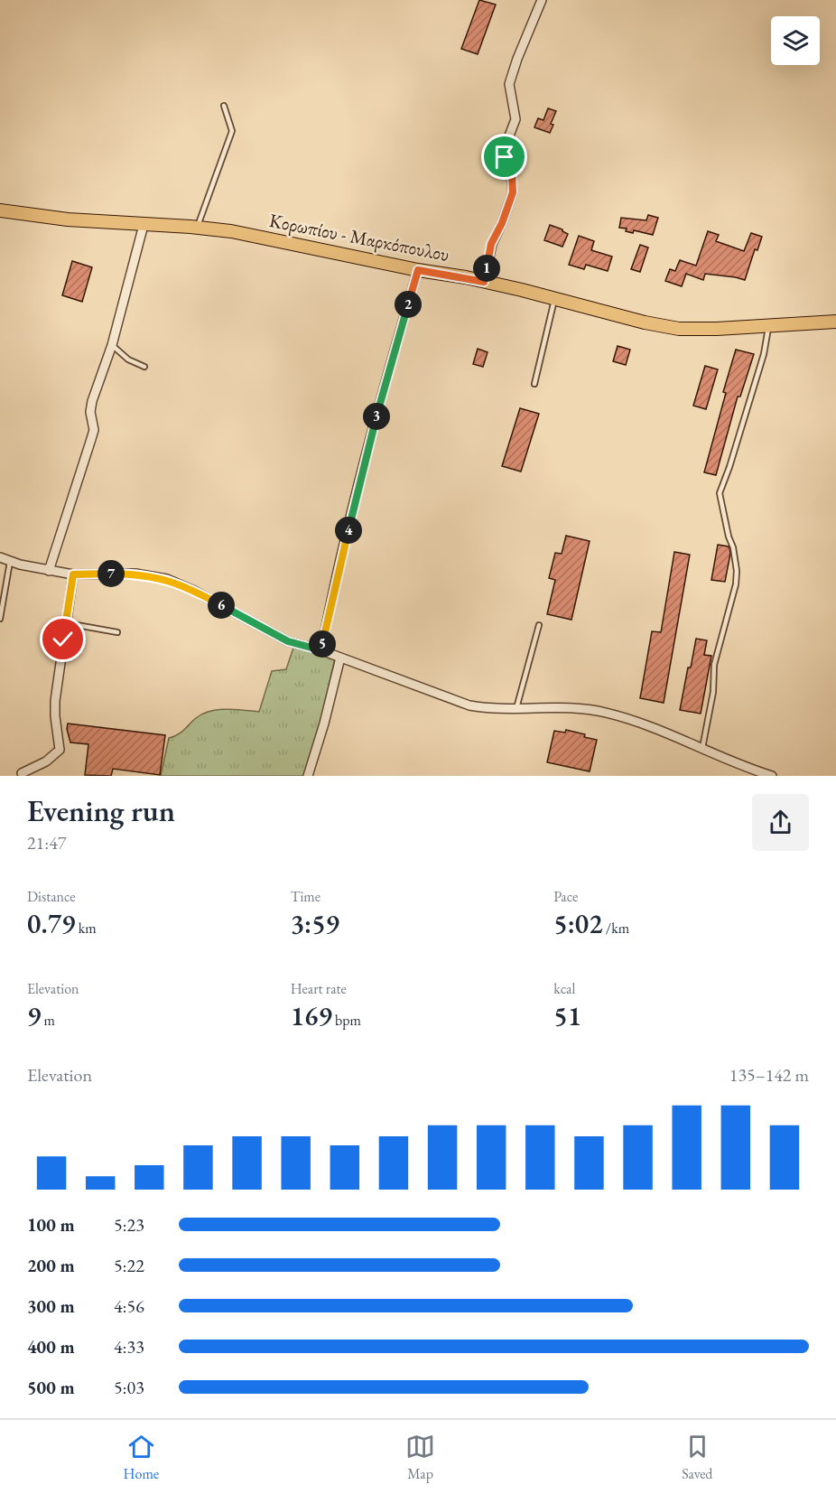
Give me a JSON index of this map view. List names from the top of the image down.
{
  "streets": {
    "main road": ["Κορωπίου - Μαρκόπουλου"]
  },
  "page": {
    "pins": [
      "1",
      "2",
      "3",
      "4",
      "7",
      "6",
      "5"
    ],
    "heading": ["Evening run", "21:47"],
    "stats": [
      ["Distance", "0.79 km"],
      ["Time", "3:59"],
      ["Pace", "5:02 /km"],
      ["Elevation", "9 m"],
      ["Heart rate", "169 bpm"],
      ["kcal", "51"]
    ],
    "chart": ["Elevation", "135–142 m"],
    "list": [
      {
        "name": "100 m",
        "note": "5:23"
      },
      {
        "name": "200 m",
        "note": "5:22"
      },
      {
        "name": "300 m",
        "note": "4:56"
      },
      {
        "name": "400 m",
        "note": "4:33"
      },
      {
        "name": "500 m",
        "note": "5:03"
      }
    ],
    "tabs": ["Home", "Map", "Saved"]
  }
}
